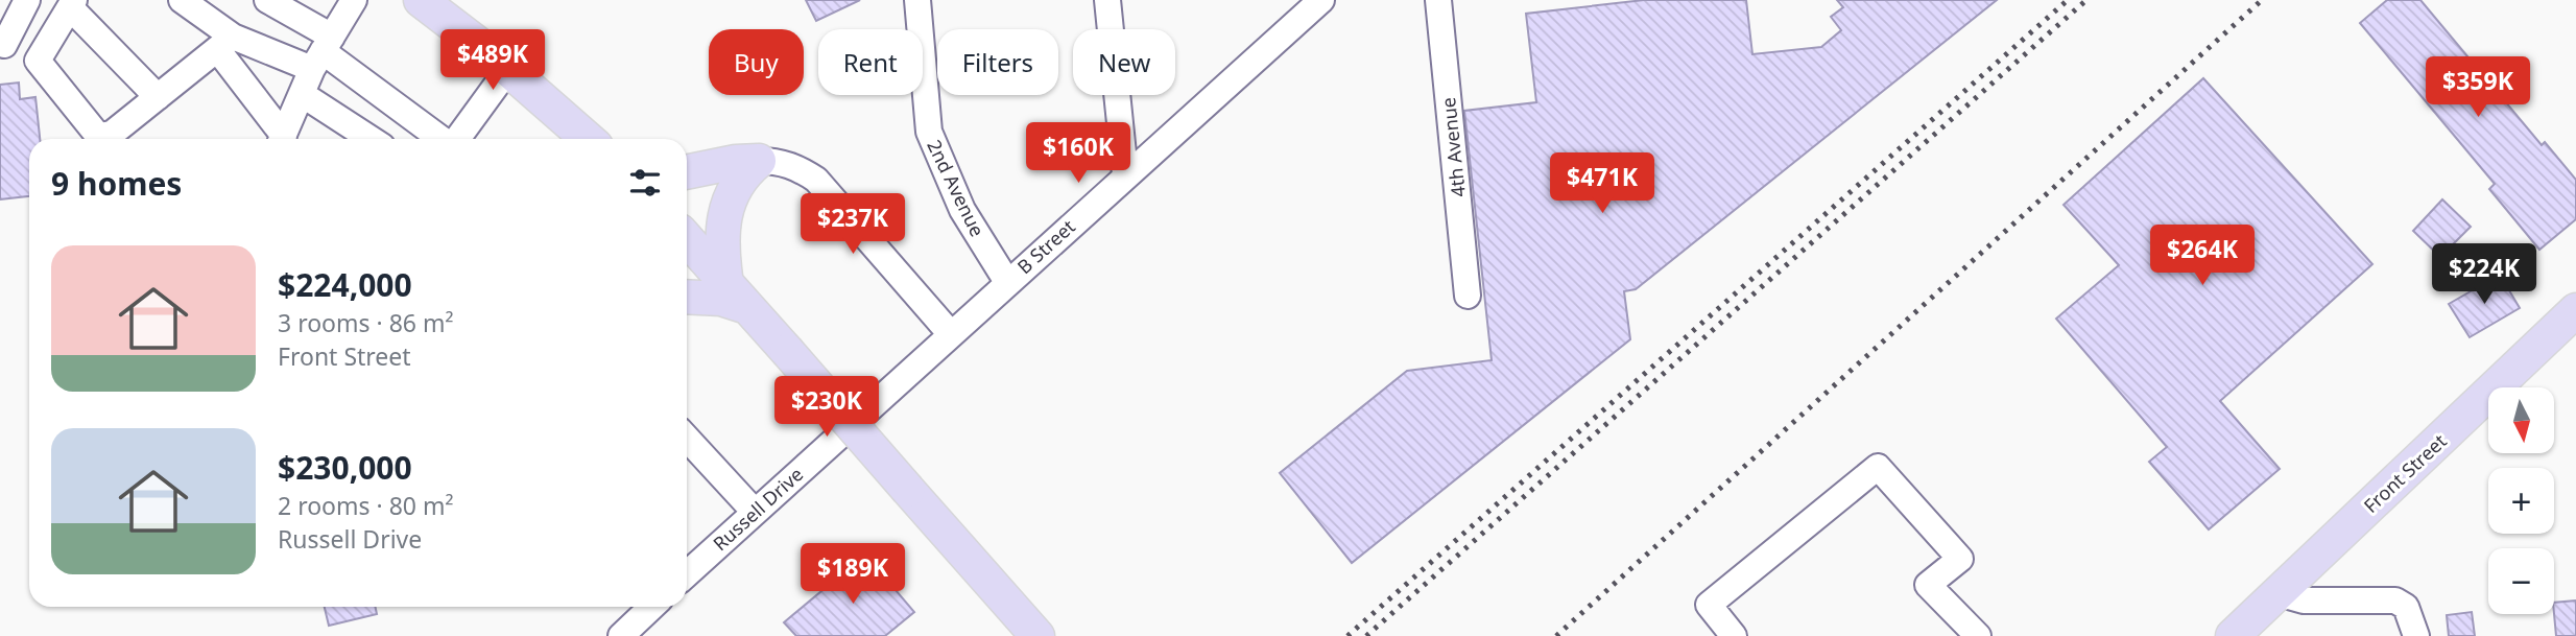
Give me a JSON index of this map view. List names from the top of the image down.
{
  "streets": {
    "main road": ["Front Street"],
    "street": [
      "4th Avenue",
      "2nd Avenue",
      "B Street",
      "Russell Drive"
    ]
  },
  "crossings": [
    ["2nd Avenue", "B Street"],
    ["B Street", "Russell Drive"]
  ],
  "north": "bottom",
  "page": {
    "price": [
      "$489K",
      "$359K",
      "$160K",
      "$471K",
      "$237K",
      "$264K",
      "$224K",
      "$230K",
      "$189K"
    ],
    "chip": [
      "Buy",
      "Rent",
      "Filters",
      "New"
    ],
    "heading": "9 homes",
    "list": [
      {
        "name": "$224,000",
        "note": "3 rooms · 86 m² · Front Street"
      },
      {
        "name": "$230,000",
        "note": "2 rooms · 80 m² · Russell Drive"
      }
    ],
    "map_buttons": ["+", "−"]
  }
}
